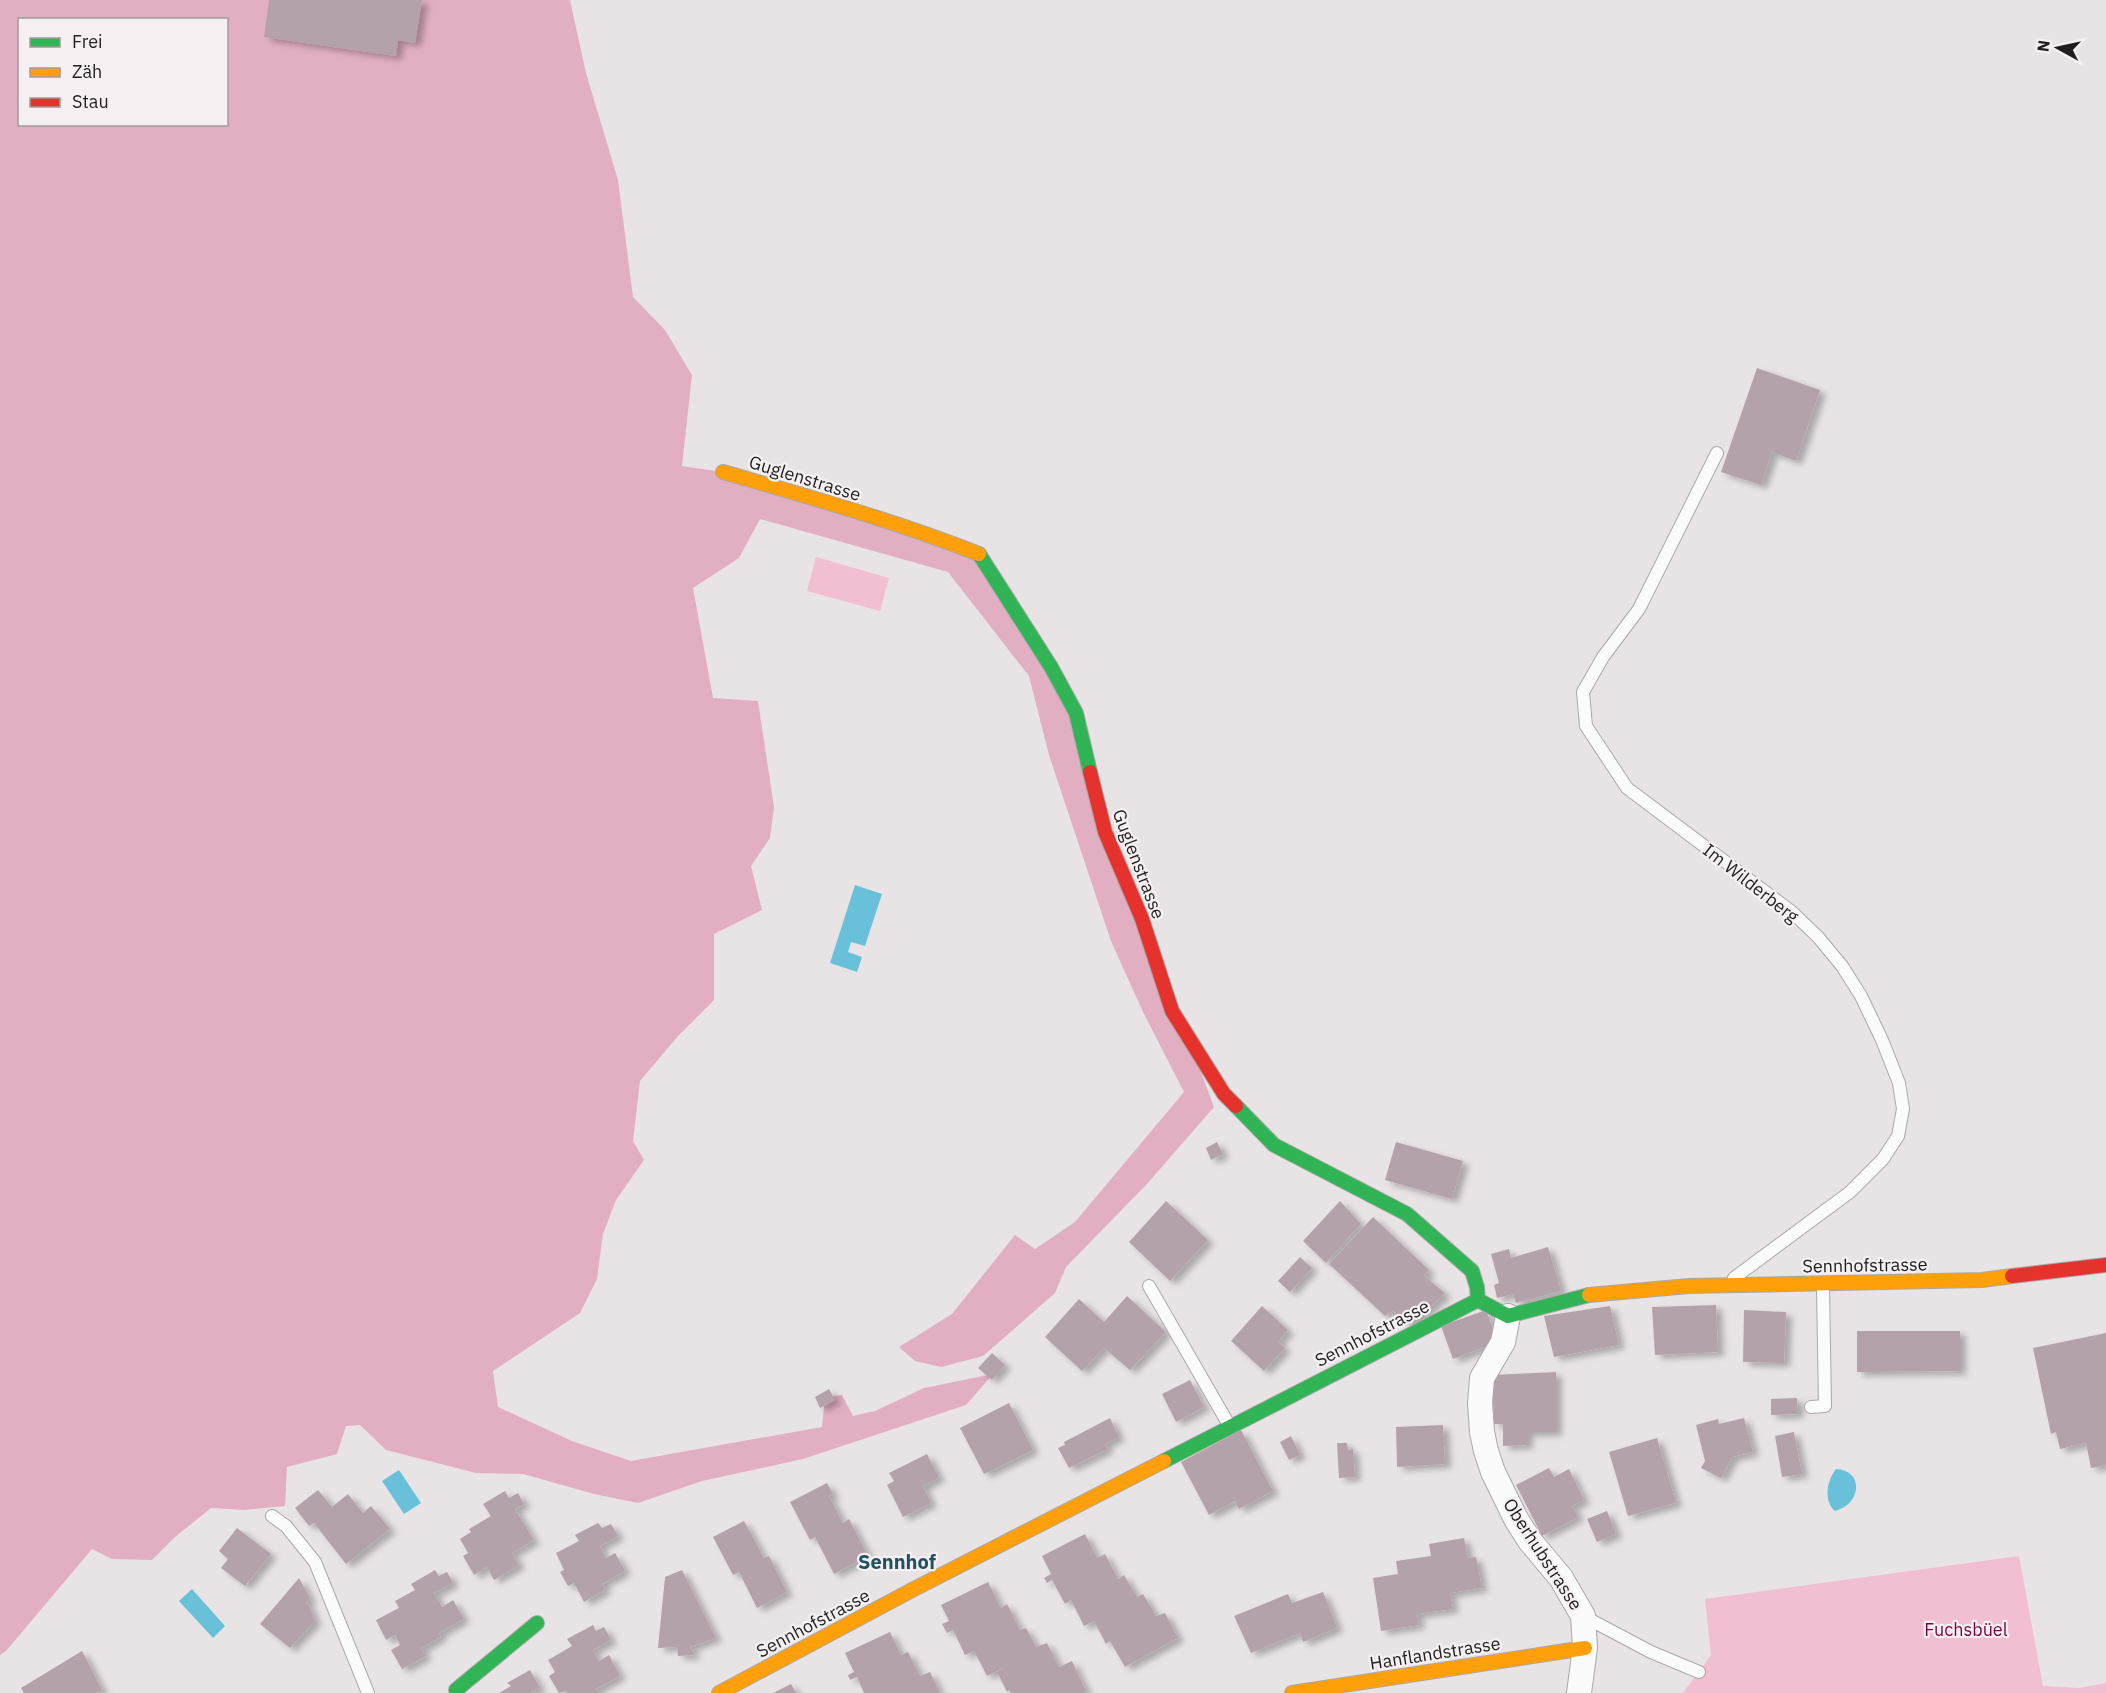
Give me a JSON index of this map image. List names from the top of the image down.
{
  "streets": {
    "street": [
      "Guglenstrasse",
      "Sennhofstrasse",
      "Oberhubstrasse",
      "Hanflandstrasse"
    ],
    "lane": ["Im Wilderberg"]
  },
  "crossings": [
    ["Guglenstrasse", "Sennhofstrasse"],
    ["Im Wilderberg", "Sennhofstrasse"],
    ["Sennhofstrasse", "Oberhubstrasse"],
    ["Oberhubstrasse", "Hanflandstrasse"]
  ],
  "districts": ["Sennhof"],
  "parks": ["Fuchsbüel"],
  "legend": ["Frei", "Zäh", "Stau"],
  "north": "left"
}
